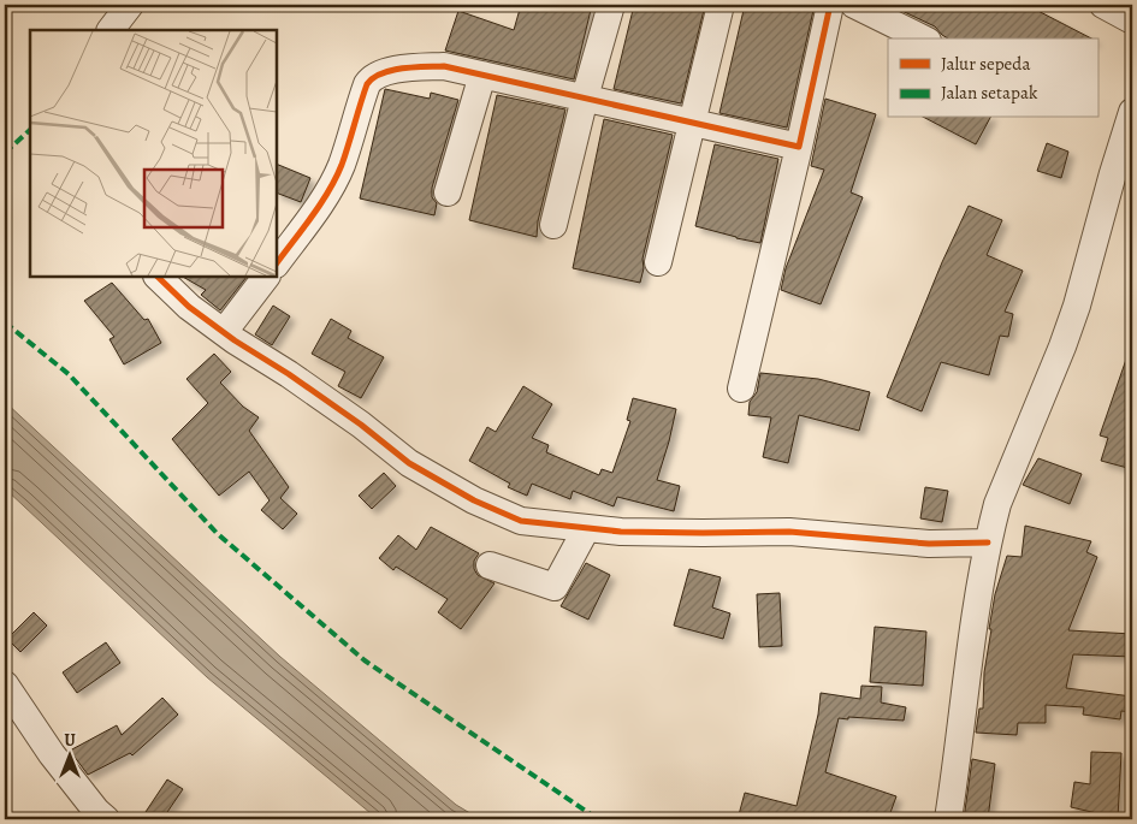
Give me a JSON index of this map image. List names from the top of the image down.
{
  "legend": ["Jalur sepeda", "Jalan setapak"],
  "north": "top"
}
